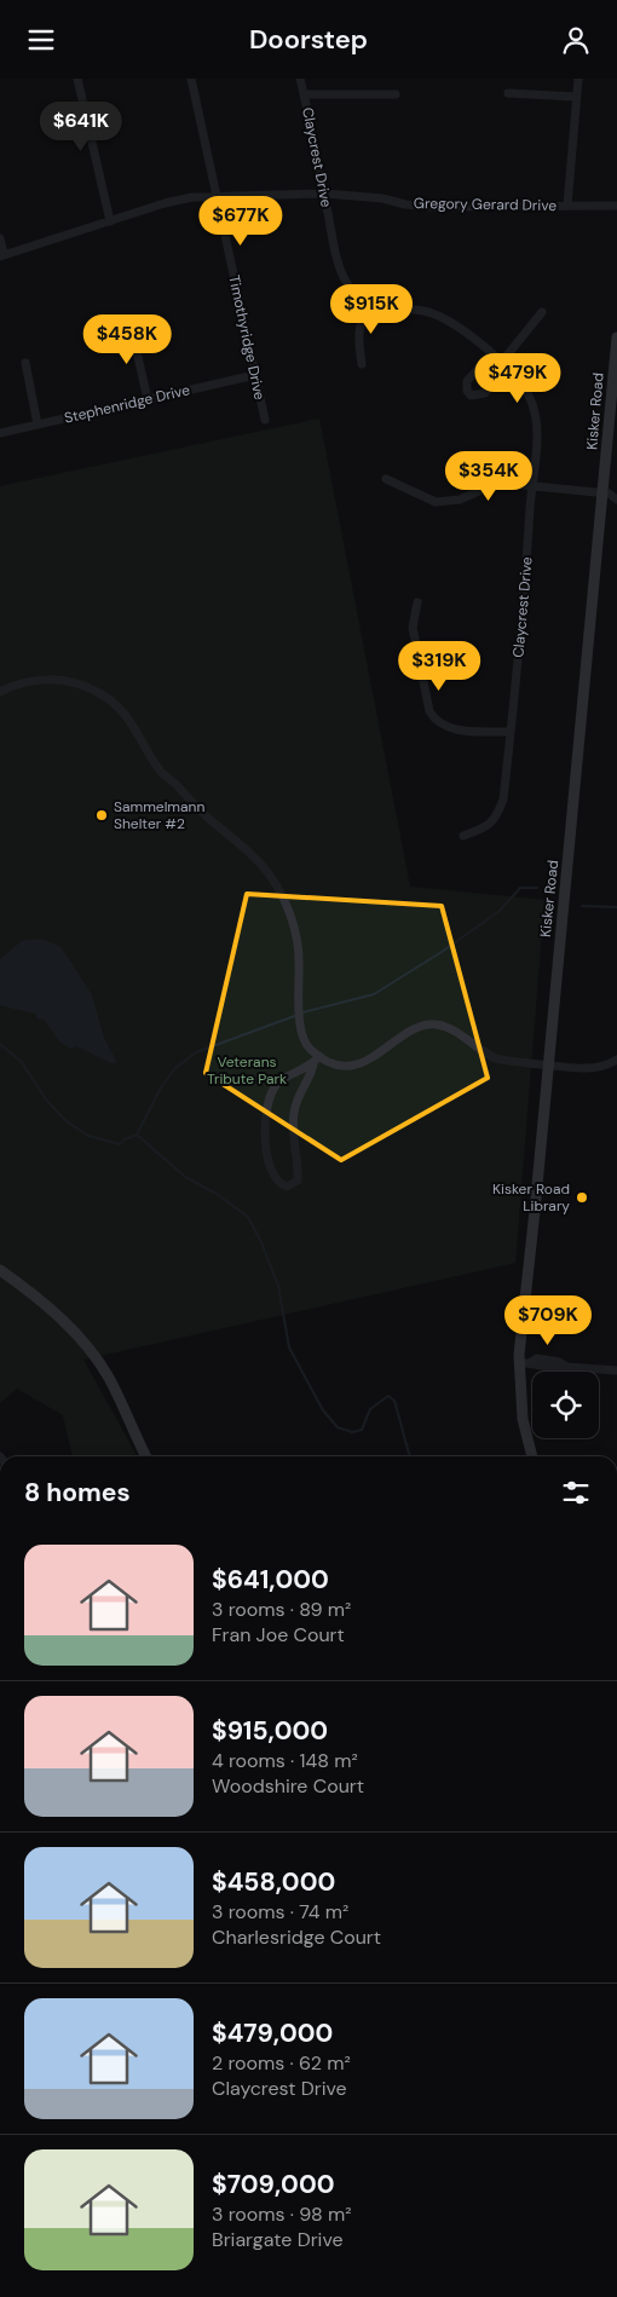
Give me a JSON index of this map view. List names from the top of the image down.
{
  "streets": {
    "main road": ["Kisker Road"],
    "street": [
      "Claycrest Drive",
      "Gregory Gerard Drive",
      "Timothyridge Drive",
      "Stephenridge Drive"
    ]
  },
  "crossings": [
    ["Claycrest Drive", "Gregory Gerard Drive"],
    ["Gregory Gerard Drive", "Timothyridge Drive"],
    ["Timothyridge Drive", "Stephenridge Drive"]
  ],
  "parks": ["Veterans Tribute Park"],
  "places": ["Sammelmann Shelter #2", "Kisker Road Library"],
  "page": {
    "header": "Doorstep",
    "price": [
      "$641K",
      "$677K",
      "$915K",
      "$458K",
      "$479K",
      "$354K",
      "$319K",
      "$709K"
    ],
    "heading": "8 homes",
    "list": [
      {
        "name": "$641,000",
        "note": "3 rooms · 89 m² · Fran Joe Court"
      },
      {
        "name": "$915,000",
        "note": "4 rooms · 148 m² · Woodshire Court"
      },
      {
        "name": "$458,000",
        "note": "3 rooms · 74 m² · Charlesridge Court"
      },
      {
        "name": "$479,000",
        "note": "2 rooms · 62 m² · Claycrest Drive"
      },
      {
        "name": "$709,000",
        "note": "3 rooms · 98 m² · Briargate Drive"
      }
    ]
  }
}
